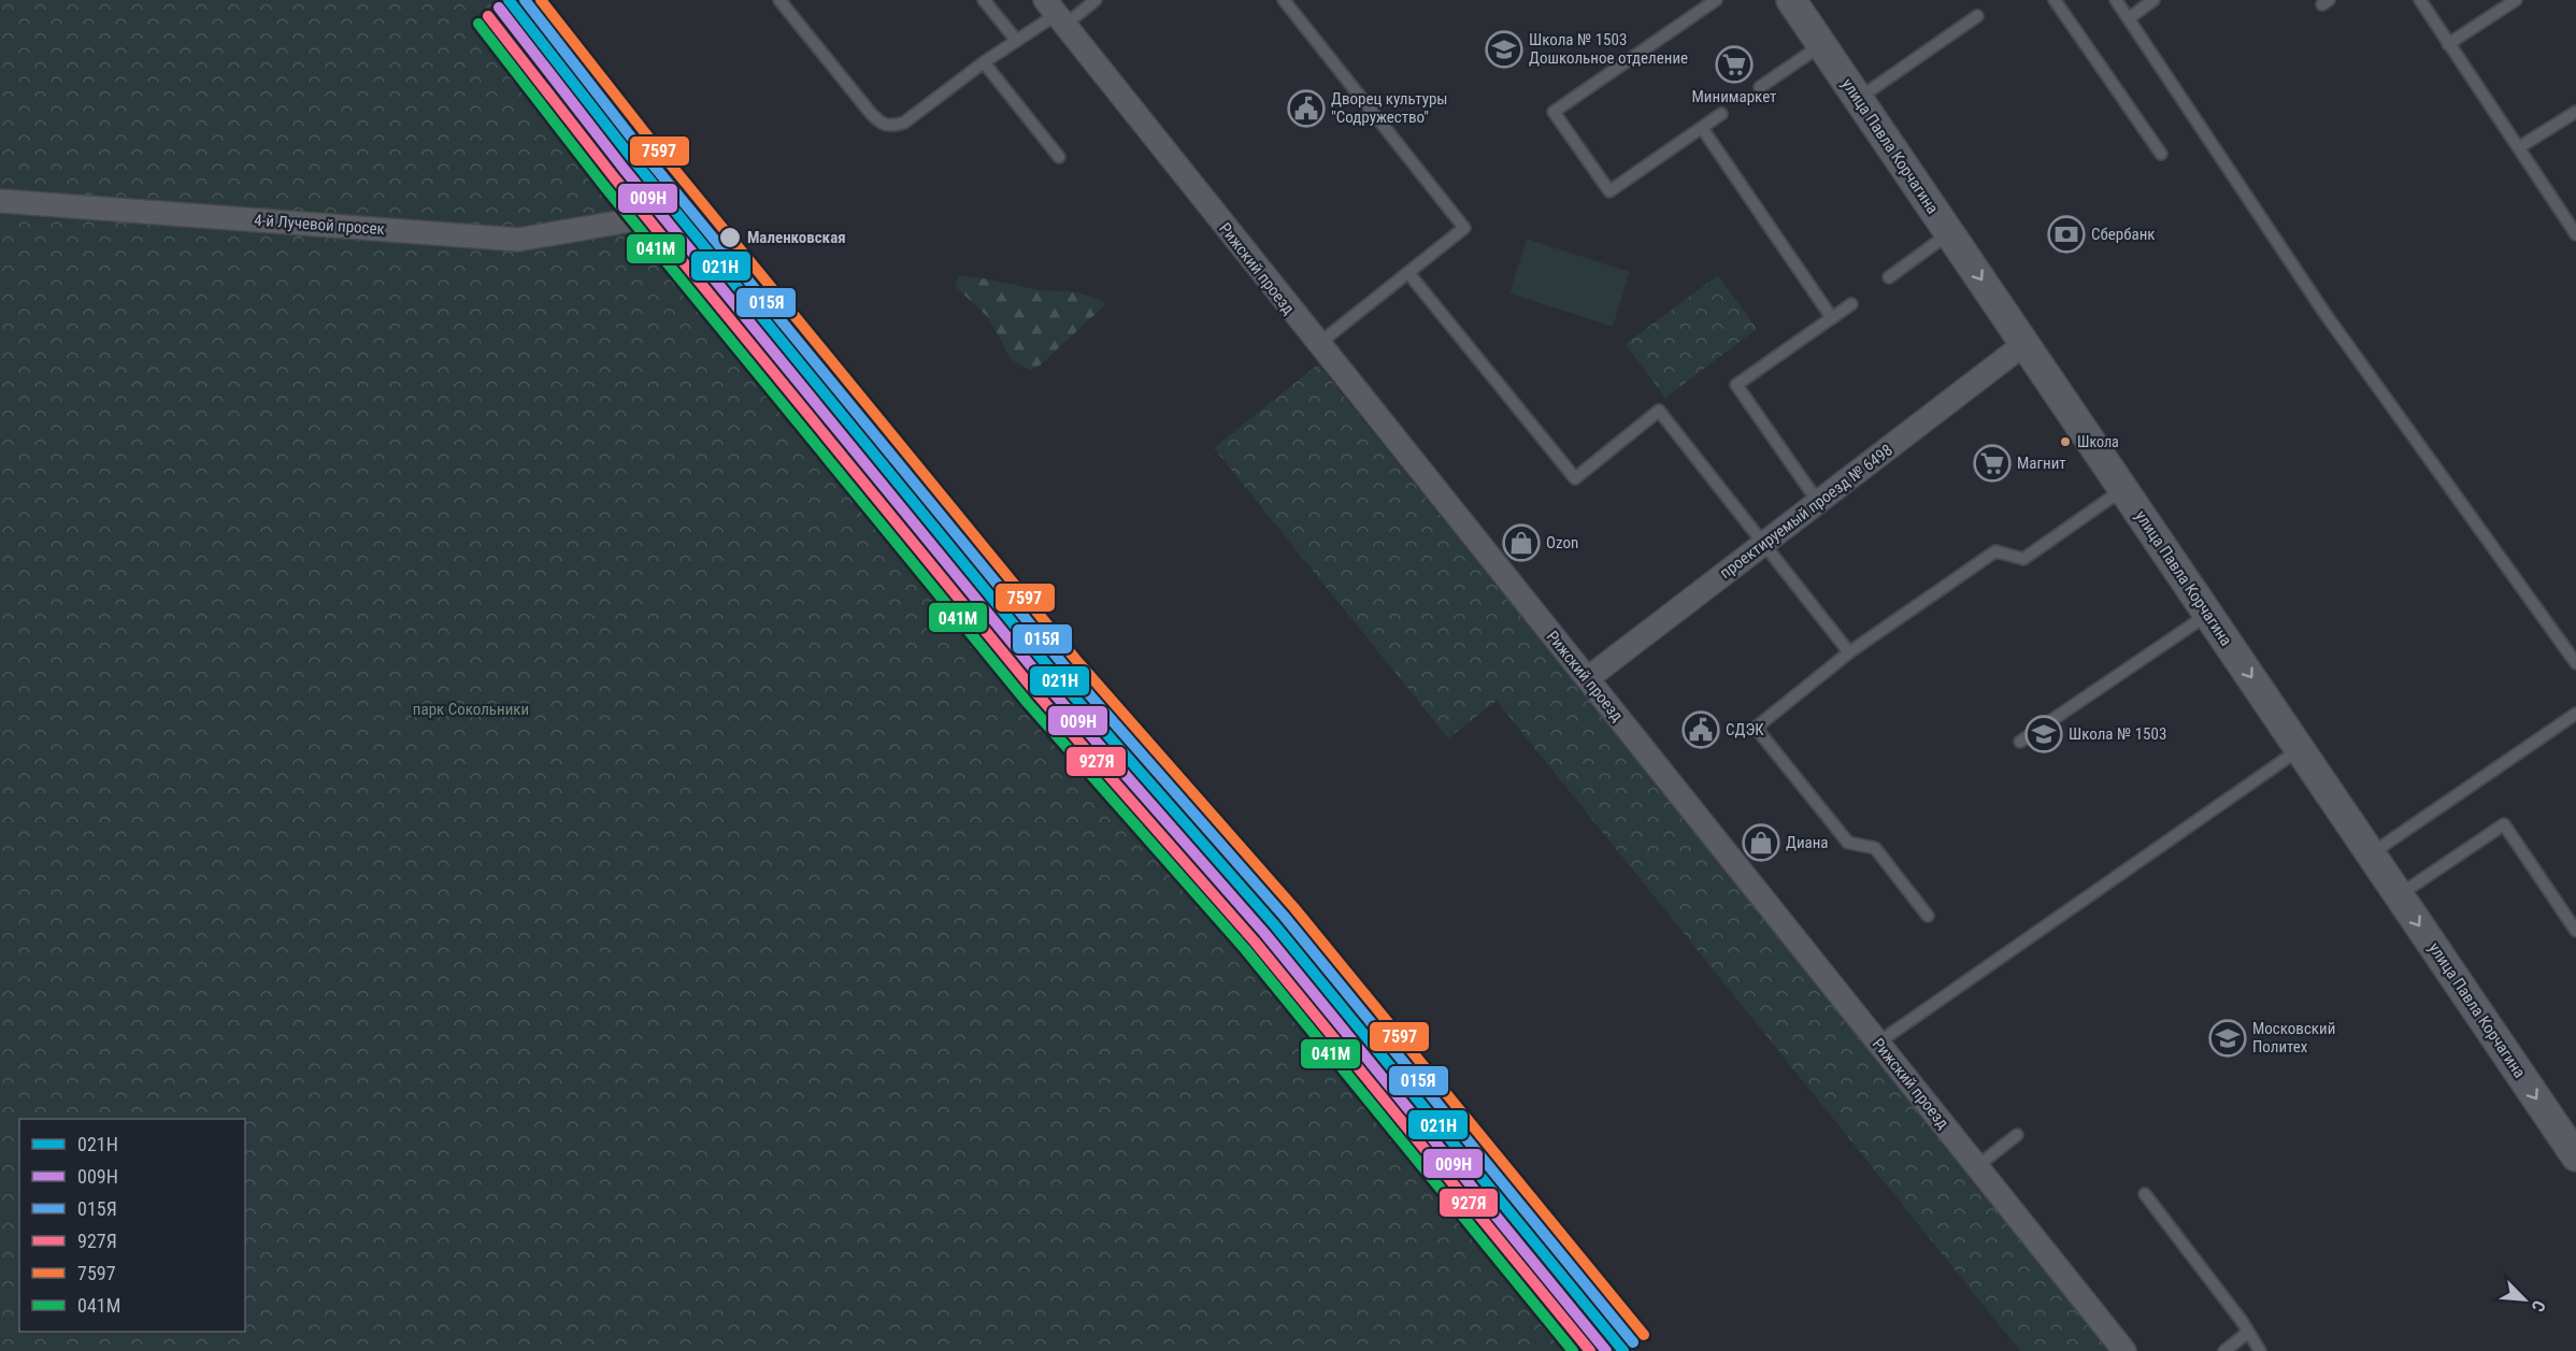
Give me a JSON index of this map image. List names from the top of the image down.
{
  "streets": {
    "street": [
      "улица Павла Корчагина",
      "4-й Лучевой просек",
      "Рижский проезд",
      "проектируемый проезд № 6498"
    ]
  },
  "crossings": [
    ["улица Павла Корчагина", "проектируемый проезд № 6498"],
    ["Рижский проезд", "проектируемый проезд № 6498"]
  ],
  "one_way": ["улица Павла Корчагина"],
  "parks": ["парк Сокольники"],
  "places": {
    "school or university": ["Школа № 1503 Дошкольное отделение", "Школа № 1503", "Московский Политех"],
    "supermarket": ["Минимаркет", "Магнит"],
    "public building": ["Дворец культуры \"Содружество\"", "СДЭК"],
    "bank": ["Сбербанк"],
    "other": ["Маленковская", "Школа"],
    "shop": ["Ozon", "Диана"]
  },
  "lines": [
    "transit line 021Н",
    "transit line 015Я",
    "transit line 7597",
    "transit line 009Н",
    "transit line 927Я",
    "transit line 041М"
  ],
  "legend": [
    "021Н",
    "009Н",
    "015Я",
    "927Я",
    "7597",
    "041М"
  ],
  "north": "bottom right"
}
